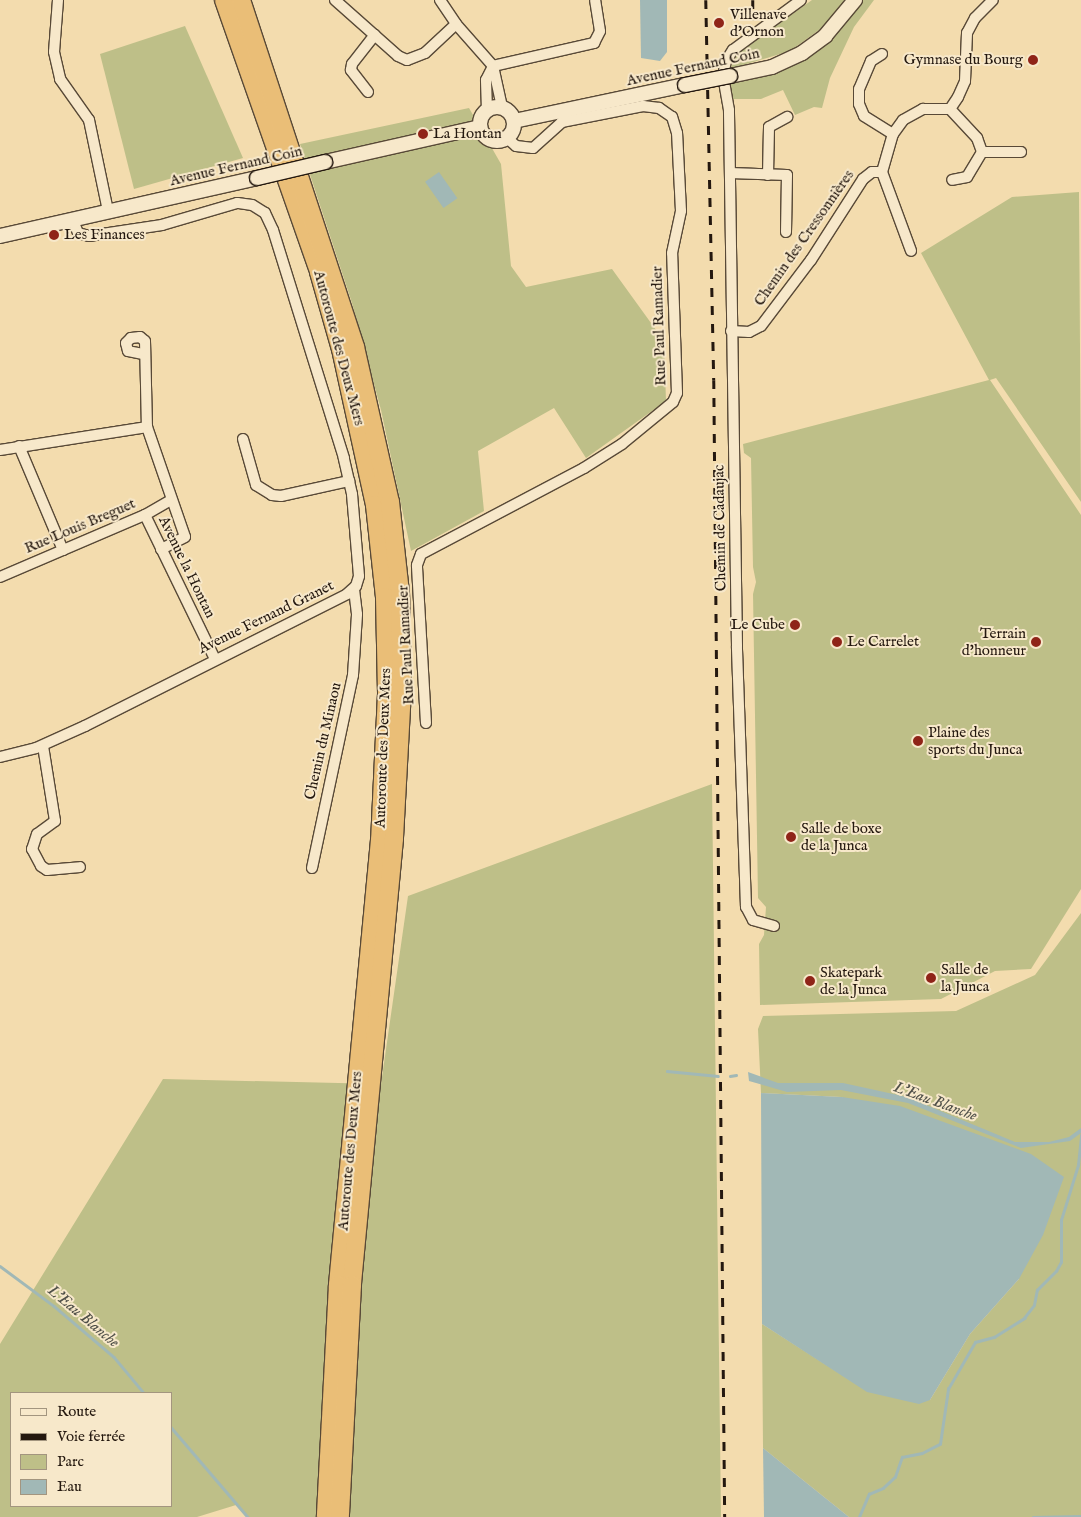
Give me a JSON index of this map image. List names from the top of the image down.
{
  "streets": {
    "highway": ["Autoroute des Deux Mers"],
    "main road": ["Avenue Fernand Coin"],
    "street": [
      "Chemin des Cressonnières",
      "Rue Paul Ramadier",
      "Rue Louis Breguet",
      "Chemin de Cadaujac",
      "Avenue la Hontan",
      "Avenue Fernand Granet",
      "Chemin du Minaou"
    ]
  },
  "crossings": [
    ["Avenue Fernand Coin", "Rue Paul Ramadier"],
    ["Avenue Fernand Coin", "Avenue Fernand Granet"],
    ["Chemin des Cressonnières", "Chemin de Cadaujac"],
    ["Rue Louis Breguet", "Avenue la Hontan"],
    ["Avenue la Hontan", "Avenue Fernand Granet"],
    ["Avenue Fernand Granet", "Chemin du Minaou"]
  ],
  "water": ["L'Eau Blanche"],
  "places": [
    "Villenave d'Ornon",
    "Gymnase du Bourg",
    "La Hontan",
    "Les Finances",
    "Le Cube",
    "Le Carrelet",
    "Terrain d'honneur",
    "Plaine des sports du Junca",
    "Salle de boxe de la Junca",
    "Salle de la Junca",
    "Skatepark de la Junca"
  ],
  "legend": [
    "Route",
    "Voie ferrée",
    "Parc",
    "Eau"
  ]
}
